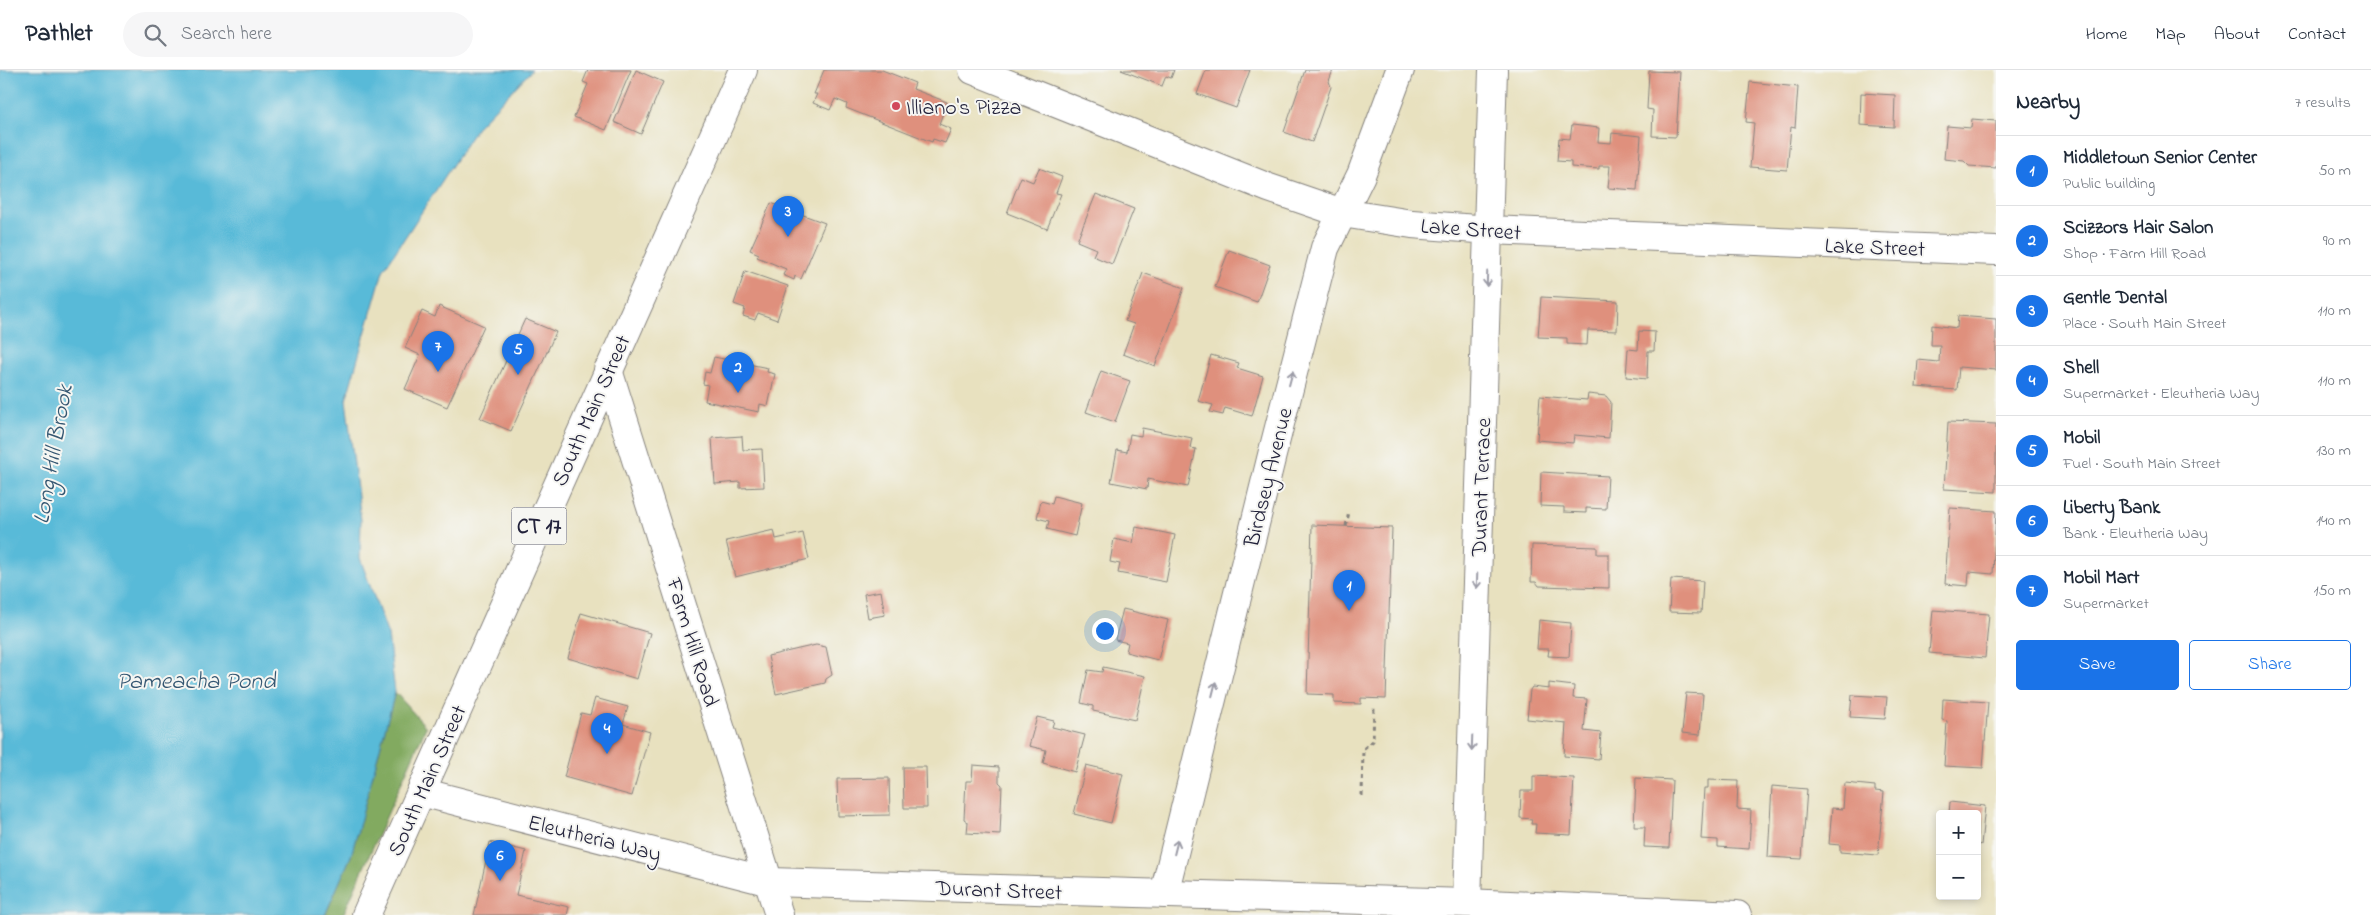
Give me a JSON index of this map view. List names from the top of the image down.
{
  "streets": {
    "street": [
      "Lake Street",
      "South Main Street",
      "Birdsey Avenue",
      "Durant Terrace",
      "CT 17",
      "Farm Hill Road",
      "Eleutheria Way",
      "Durant Street"
    ]
  },
  "crossings": [
    ["Lake Street", "Birdsey Avenue"],
    ["Lake Street", "Durant Terrace"],
    ["South Main Street", "Farm Hill Road"],
    ["South Main Street", "Eleutheria Way"],
    ["Birdsey Avenue", "Durant Street"],
    ["Durant Terrace", "Durant Street"],
    ["Farm Hill Road", "Eleutheria Way"],
    ["Farm Hill Road", "Durant Street"],
    ["Eleutheria Way", "Durant Street"]
  ],
  "one_way": ["Birdsey Avenue", "Durant Terrace"],
  "water": ["Long Hill Brook", "Pameacha Pond"],
  "places": ["Illiano's Pizza"],
  "page": {
    "header": "Pathlet",
    "search": "Search here",
    "nav": [
      "Home",
      "Map",
      "About",
      "Contact"
    ],
    "heading": ["Nearby", "7 results"],
    "list": [
      {
        "mark": "1",
        "name": "Middletown Senior Center",
        "note": "Public building",
        "value": "50 m"
      },
      {
        "mark": "2",
        "name": "Scizzors Hair Salon",
        "note": "Shop · Farm Hill Road",
        "value": "90 m"
      },
      {
        "mark": "3",
        "name": "Gentle Dental",
        "note": "Place · South Main Street",
        "value": "110 m"
      },
      {
        "mark": "4",
        "name": "Shell",
        "note": "Supermarket · Eleutheria Way",
        "value": "110 m"
      },
      {
        "mark": "5",
        "name": "Mobil",
        "note": "Fuel · South Main Street",
        "value": "130 m"
      },
      {
        "mark": "6",
        "name": "Liberty Bank",
        "note": "Bank · Eleutheria Way",
        "value": "140 m"
      },
      {
        "mark": "7",
        "name": "Mobil Mart",
        "note": "Supermarket",
        "value": "150 m"
      }
    ],
    "pins": [
      "3",
      "7",
      "5",
      "2",
      "1",
      "4",
      "6"
    ],
    "buttons": ["Save", "Share"],
    "map_buttons": ["+", "−"]
  }
}
